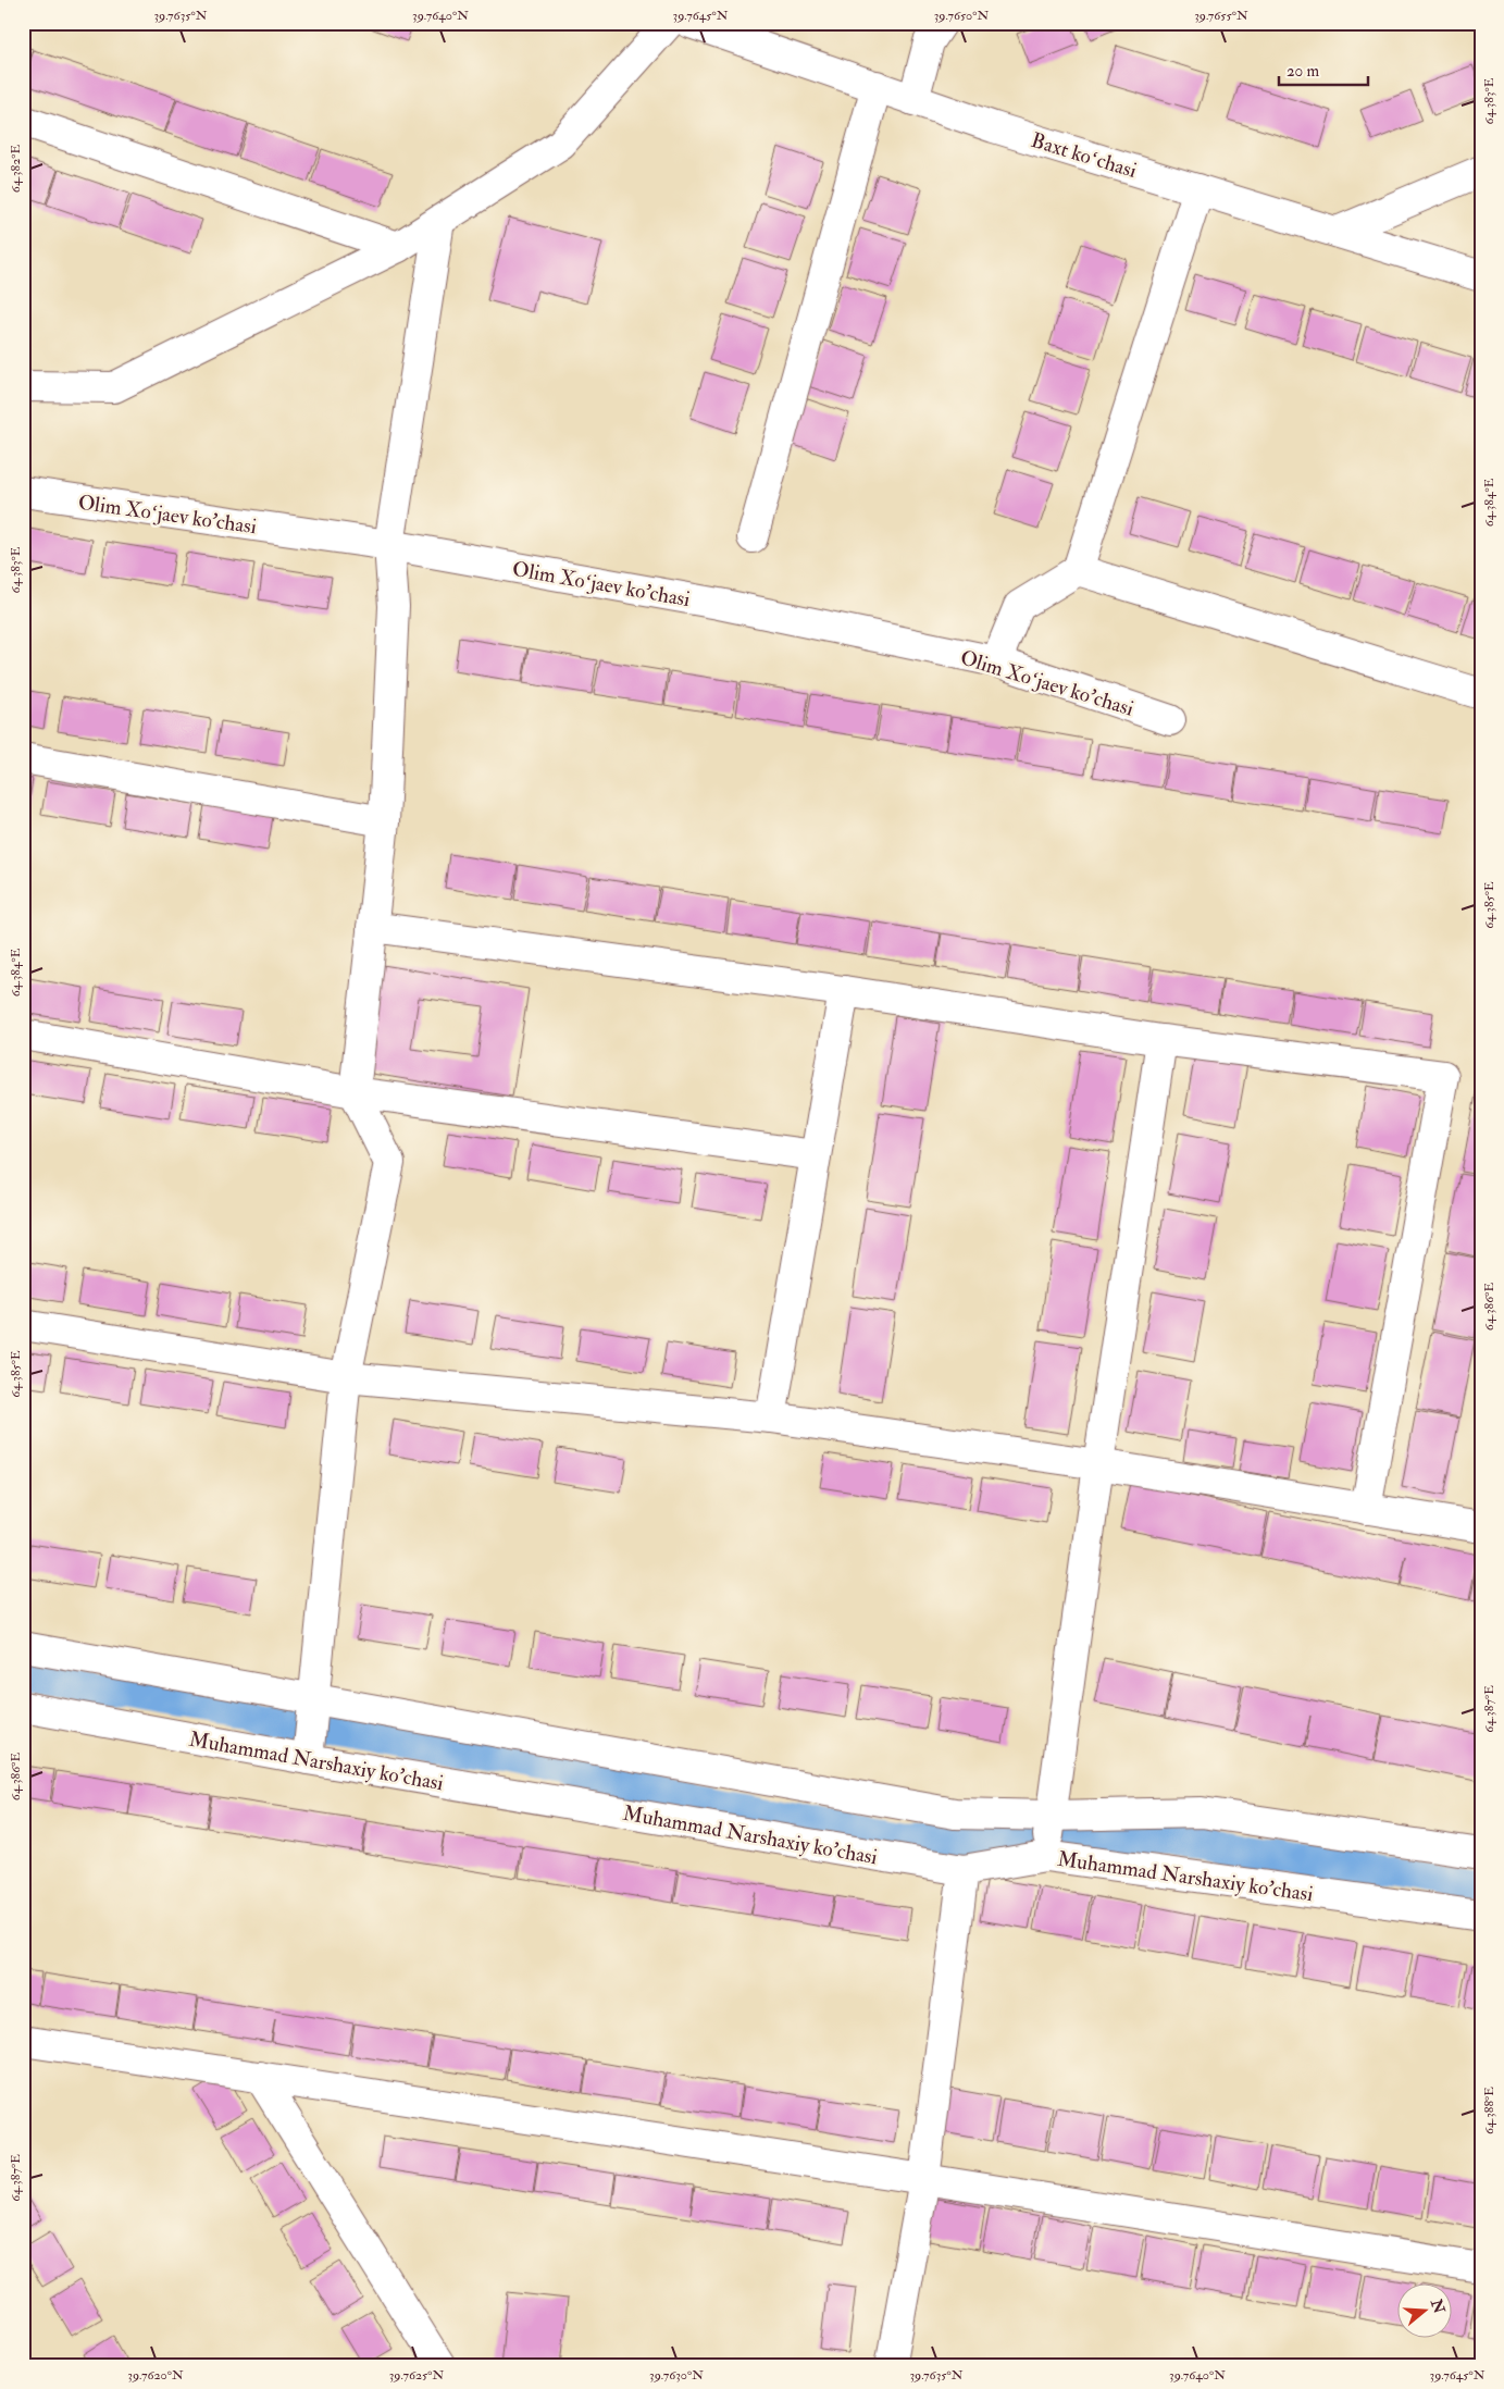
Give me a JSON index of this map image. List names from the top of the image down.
{
  "streets": {
    "street": ["Baxt koʻchasi", "Olim Xoʻjaev ko'chasi", "Muhammad Narshaxiy ko'chasi"]
  },
  "scale_bar": "20 m",
  "north": "right",
  "coordinates": [
    "39.7635°N",
    "39.7640°N",
    "39.7645°N",
    "39.7650°N",
    "39.7655°N",
    "64.383°E",
    "64.382°E",
    "64.384°E",
    "64.385°E",
    "64.386°E",
    "64.387°E",
    "64.388°E",
    "39.7620°N",
    "39.7625°N",
    "39.7630°N"
  ]
}
